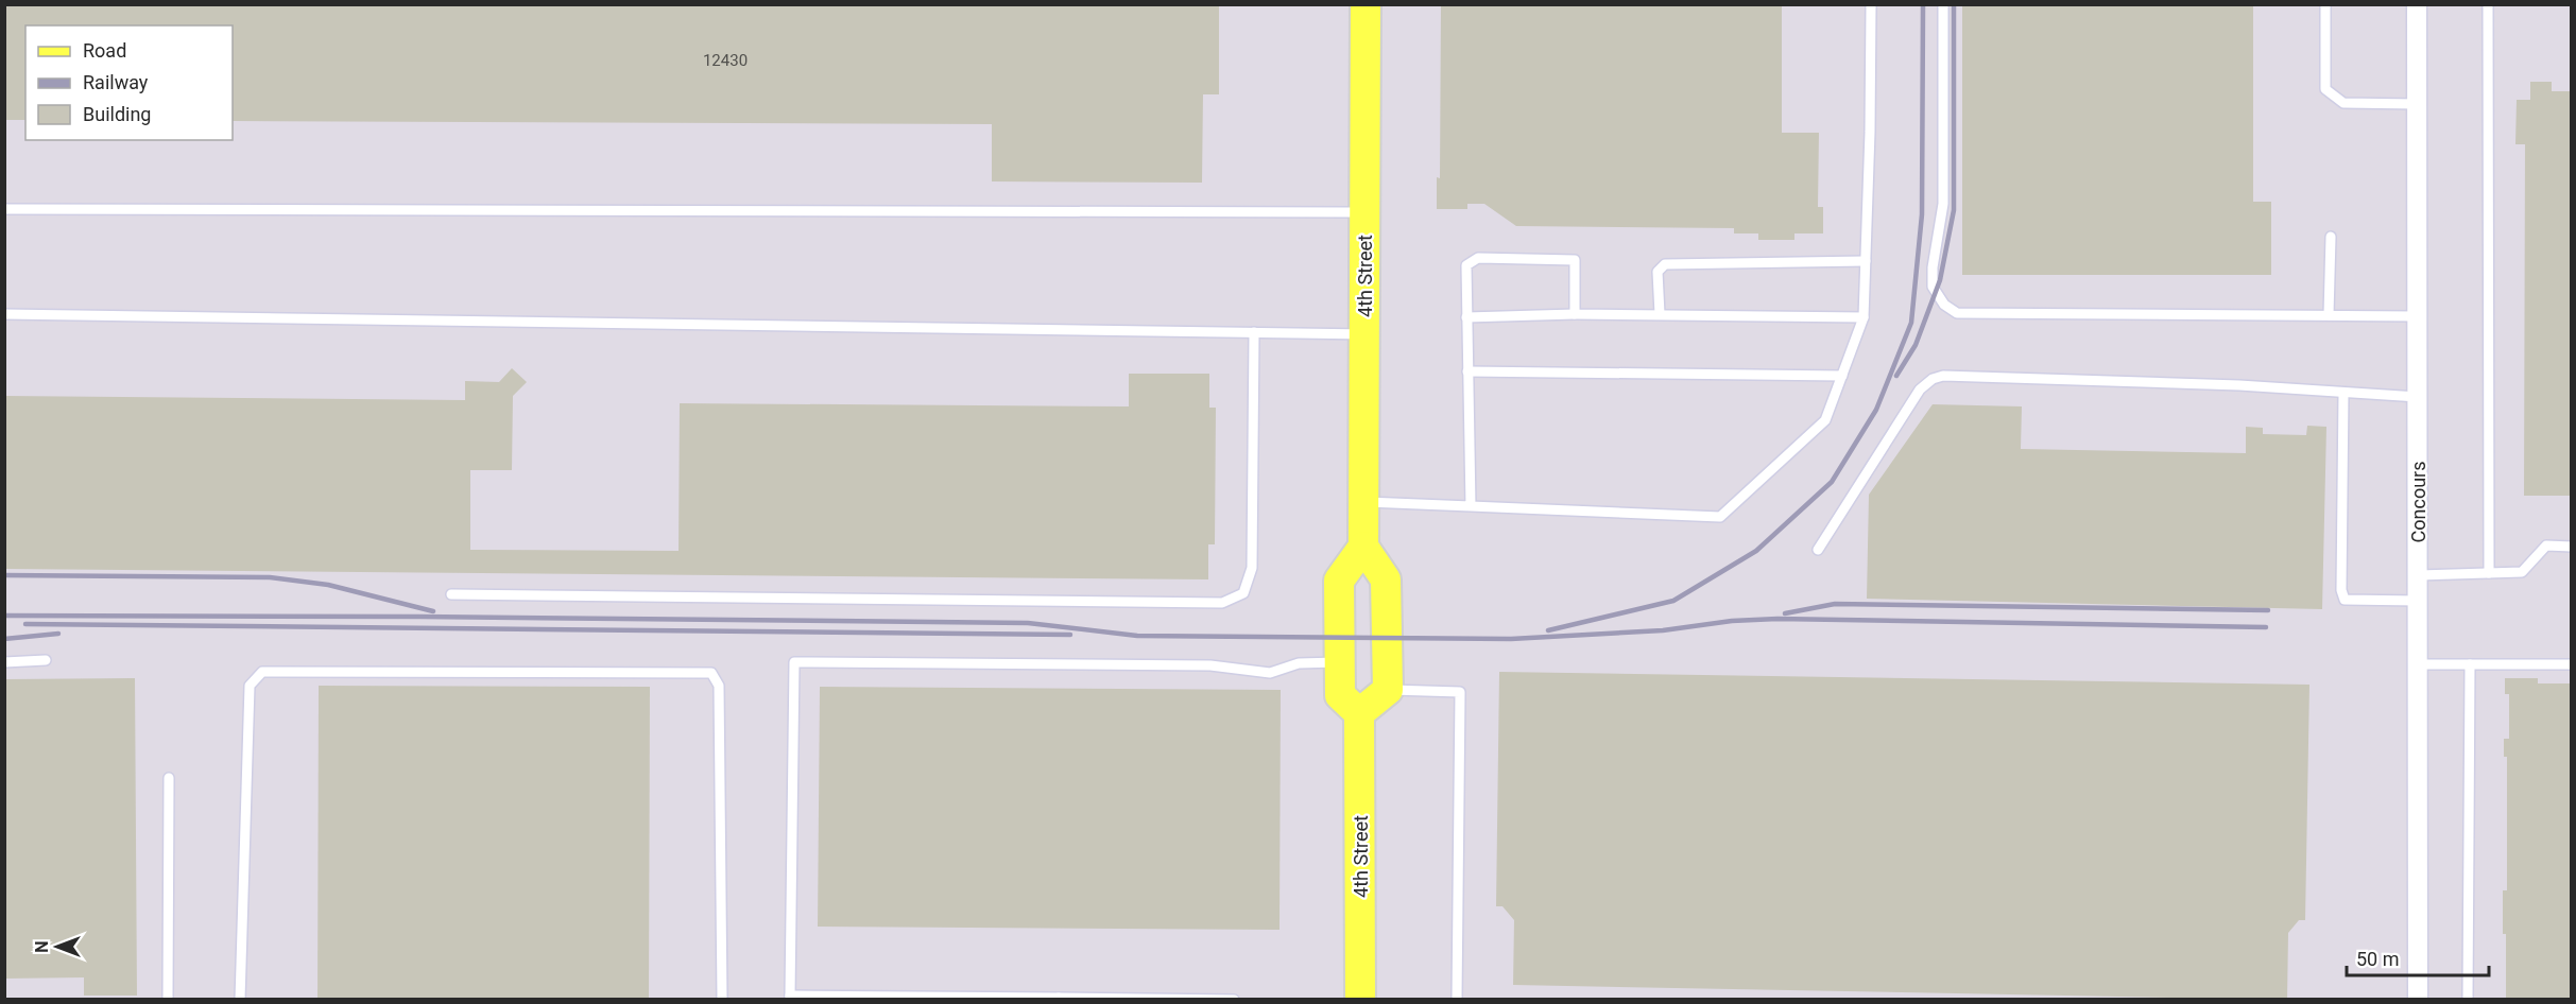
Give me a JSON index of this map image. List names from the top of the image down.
{
  "streets": {
    "main road": ["4th Street"],
    "street": ["Concours"]
  },
  "house_numbers": ["12430"],
  "legend": ["Road", "Railway", "Building"],
  "scale_bar": "50 m",
  "north": "left"
}
